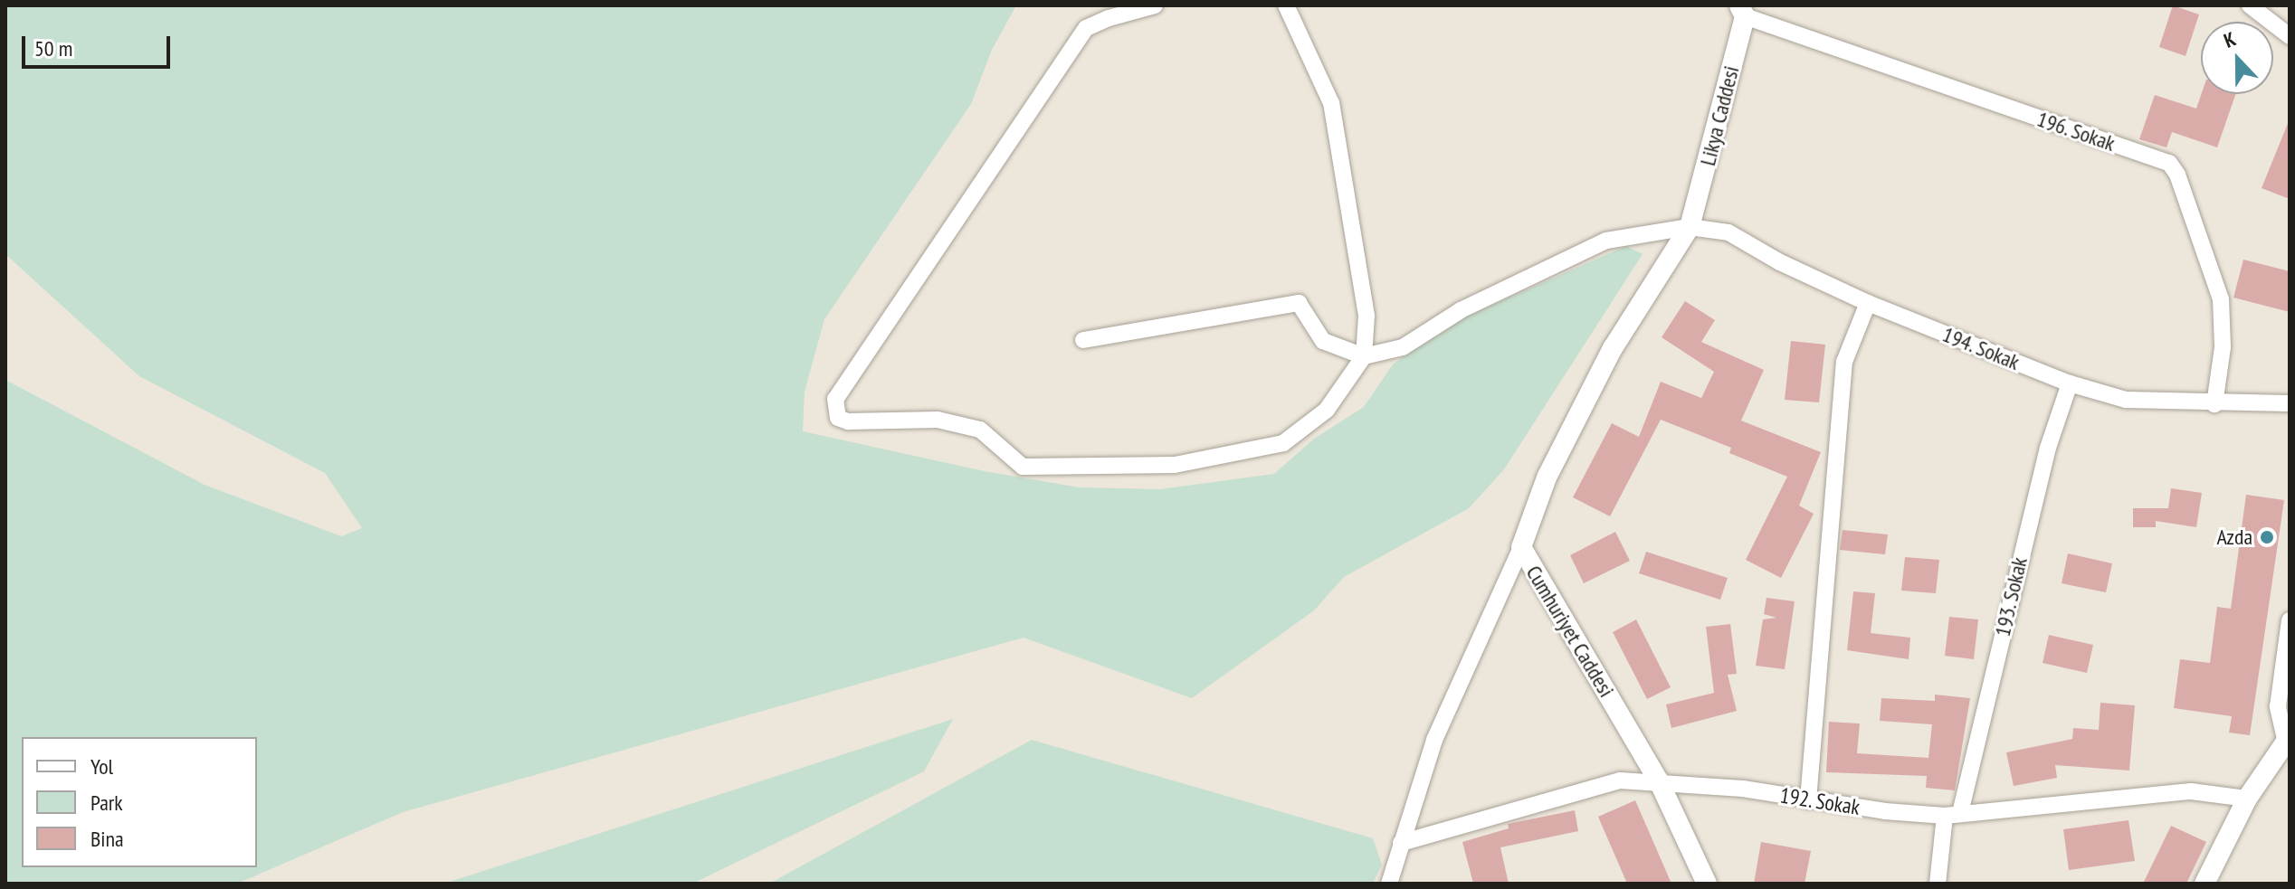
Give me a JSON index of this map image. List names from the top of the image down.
{
  "streets": {
    "street": [
      "Likya Caddesi",
      "196. Sokak",
      "194. Sokak",
      "193. Sokak",
      "Cumhuriyet Caddesi",
      "192. Sokak"
    ]
  },
  "crossings": [
    ["Likya Caddesi", "196. Sokak"],
    ["Likya Caddesi", "194. Sokak"],
    ["Likya Caddesi", "Cumhuriyet Caddesi"],
    ["196. Sokak", "194. Sokak"],
    ["194. Sokak", "193. Sokak"],
    ["194. Sokak", "Cumhuriyet Caddesi"],
    ["193. Sokak", "192. Sokak"],
    ["Cumhuriyet Caddesi", "192. Sokak"]
  ],
  "places": ["Azda"],
  "legend": ["Yol", "Park", "Bina"],
  "scale_bar": "50 m",
  "north": "top"
}
